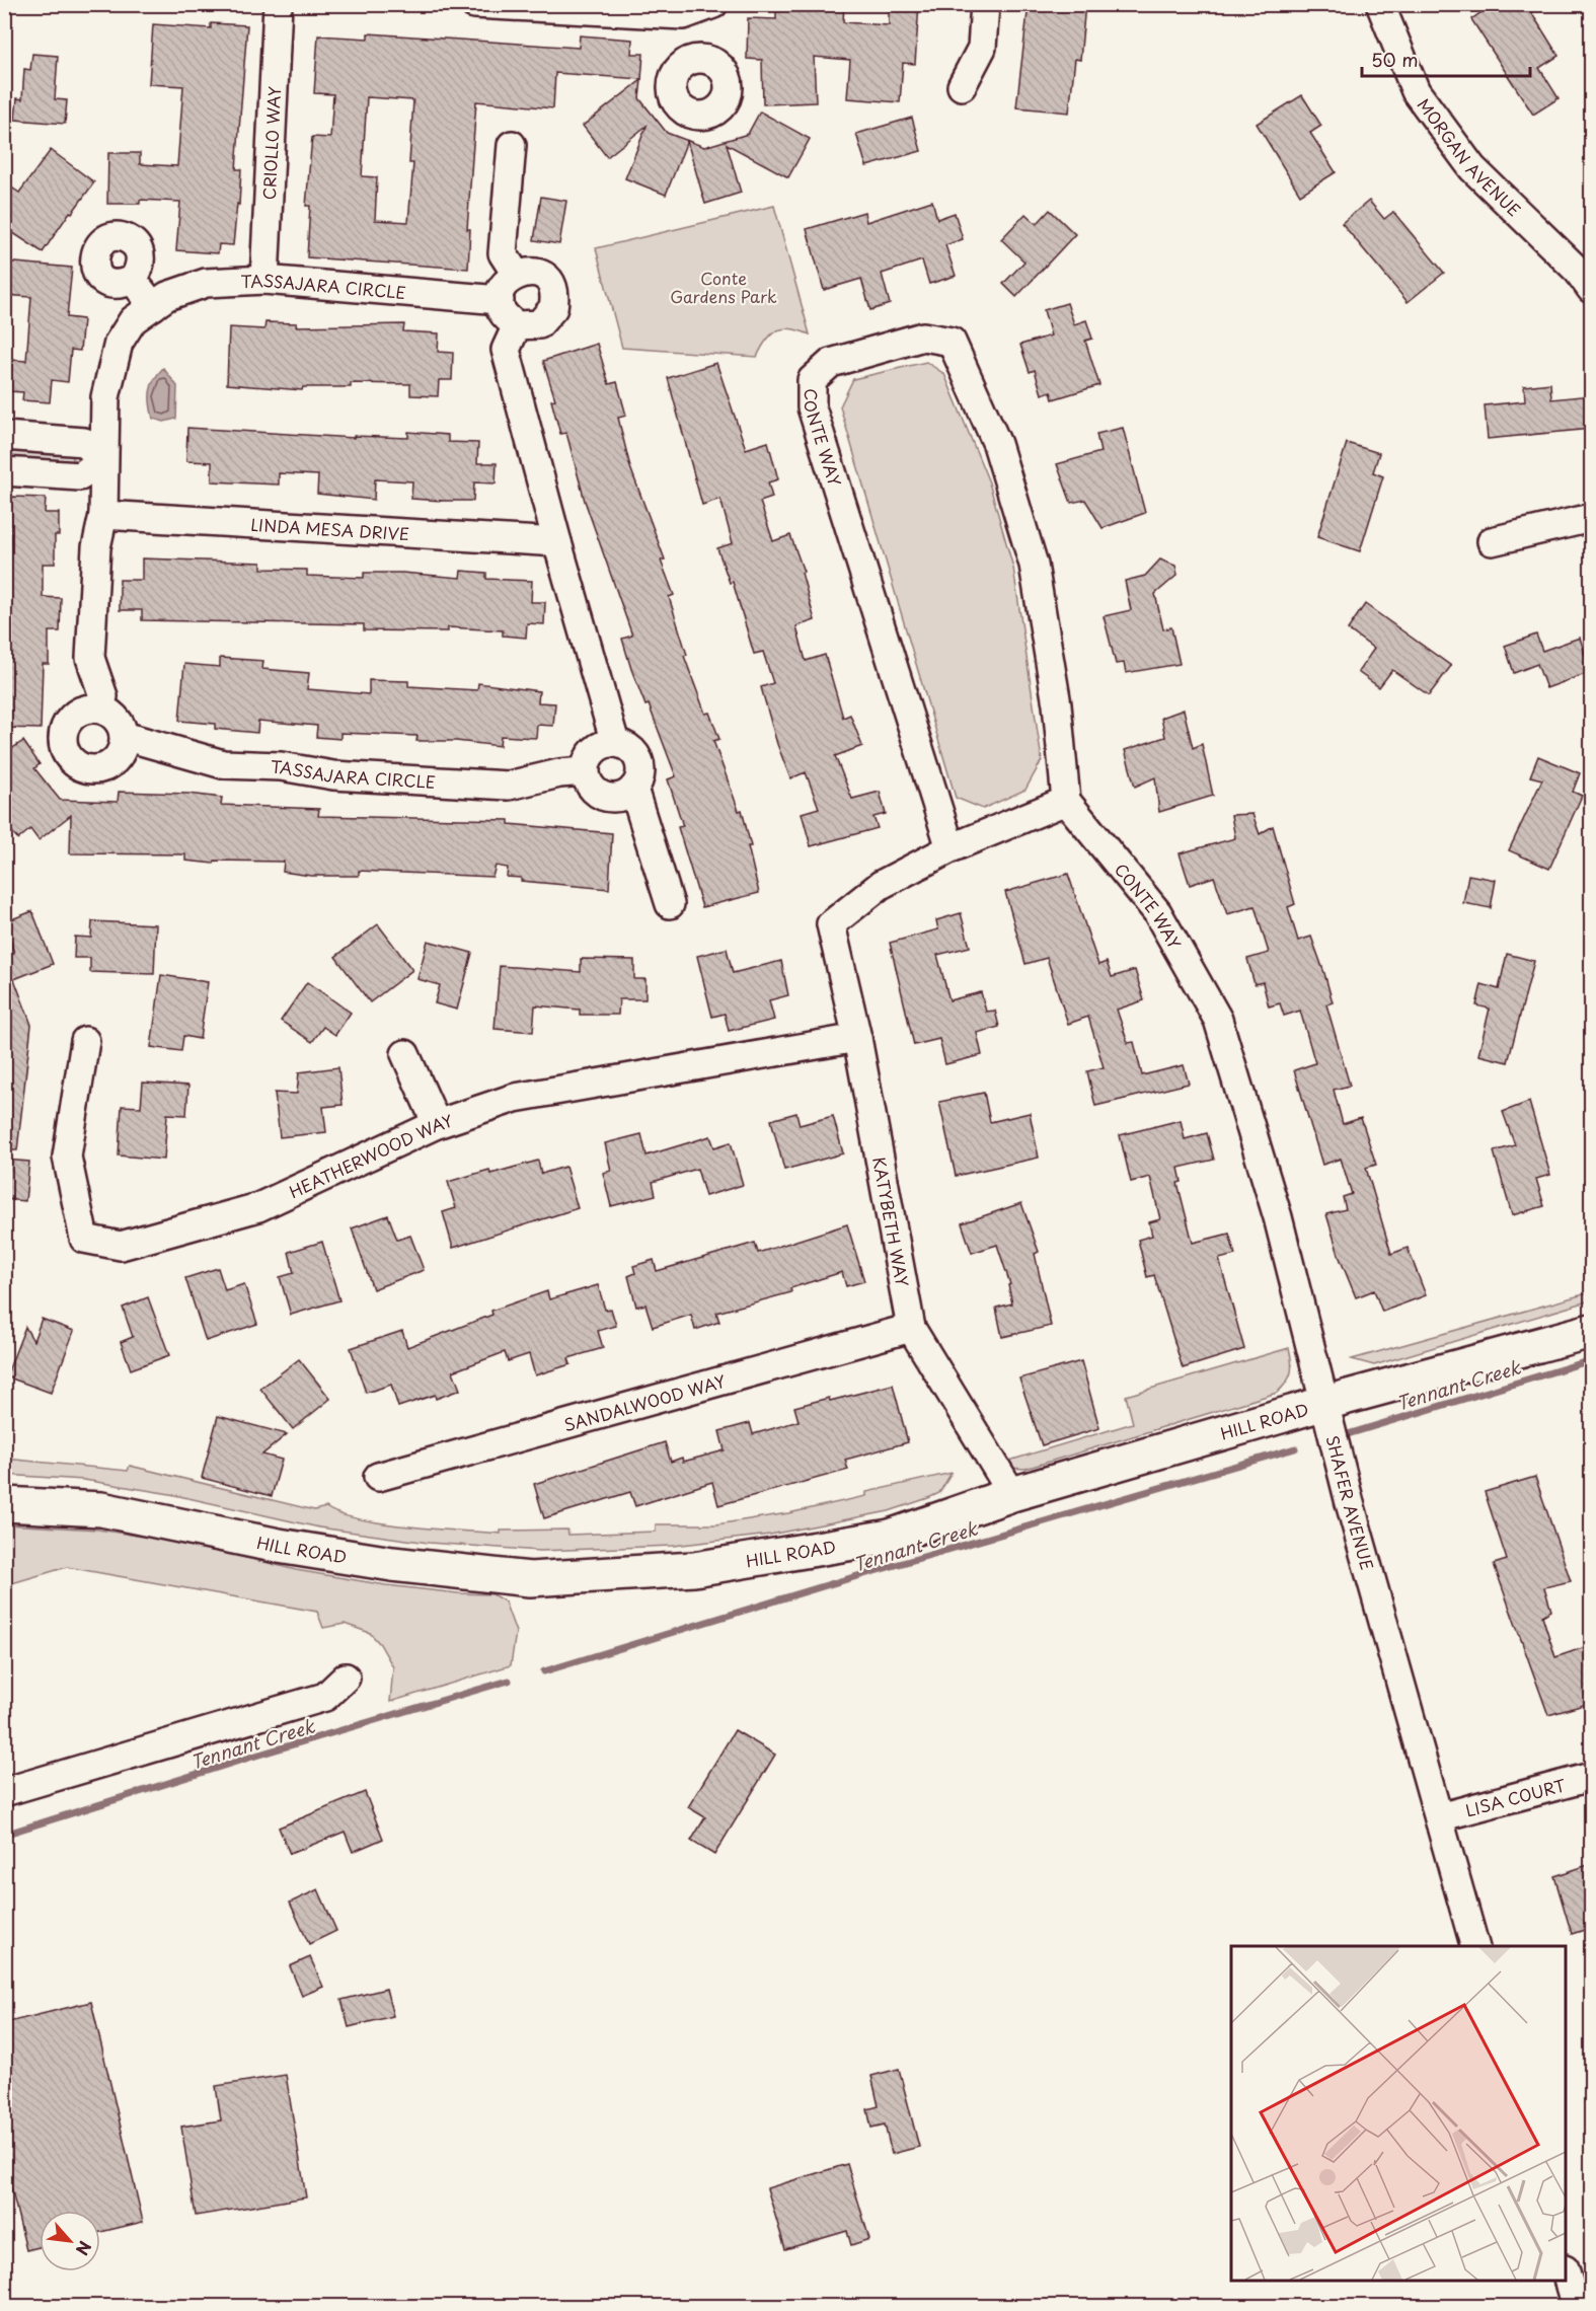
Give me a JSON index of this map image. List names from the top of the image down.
{
  "streets": {
    "main road": ["HILL ROAD"],
    "street": [
      "CRIOLLO WAY",
      "MORGAN AVENUE",
      "TASSAJARA CIRCLE",
      "CONTE WAY",
      "LINDA MESA DRIVE",
      "HEATHERWOOD WAY",
      "KATYBETH WAY",
      "SANDALWOOD WAY",
      "SHAFER AVENUE",
      "LISA COURT"
    ]
  },
  "crossings": [
    ["CRIOLLO WAY", "TASSAJARA CIRCLE"],
    ["TASSAJARA CIRCLE", "LINDA MESA DRIVE"],
    ["CONTE WAY", "KATYBETH WAY"],
    ["CONTE WAY", "SHAFER AVENUE"],
    ["HEATHERWOOD WAY", "KATYBETH WAY"],
    ["KATYBETH WAY", "SANDALWOOD WAY"],
    ["KATYBETH WAY", "HILL ROAD"],
    ["HILL ROAD", "SHAFER AVENUE"],
    ["SHAFER AVENUE", "LISA COURT"]
  ],
  "water": ["Tennant Creek"],
  "parks": ["Conte Gardens Park"],
  "scale_bar": "50 m",
  "north": "bottom right"
}
